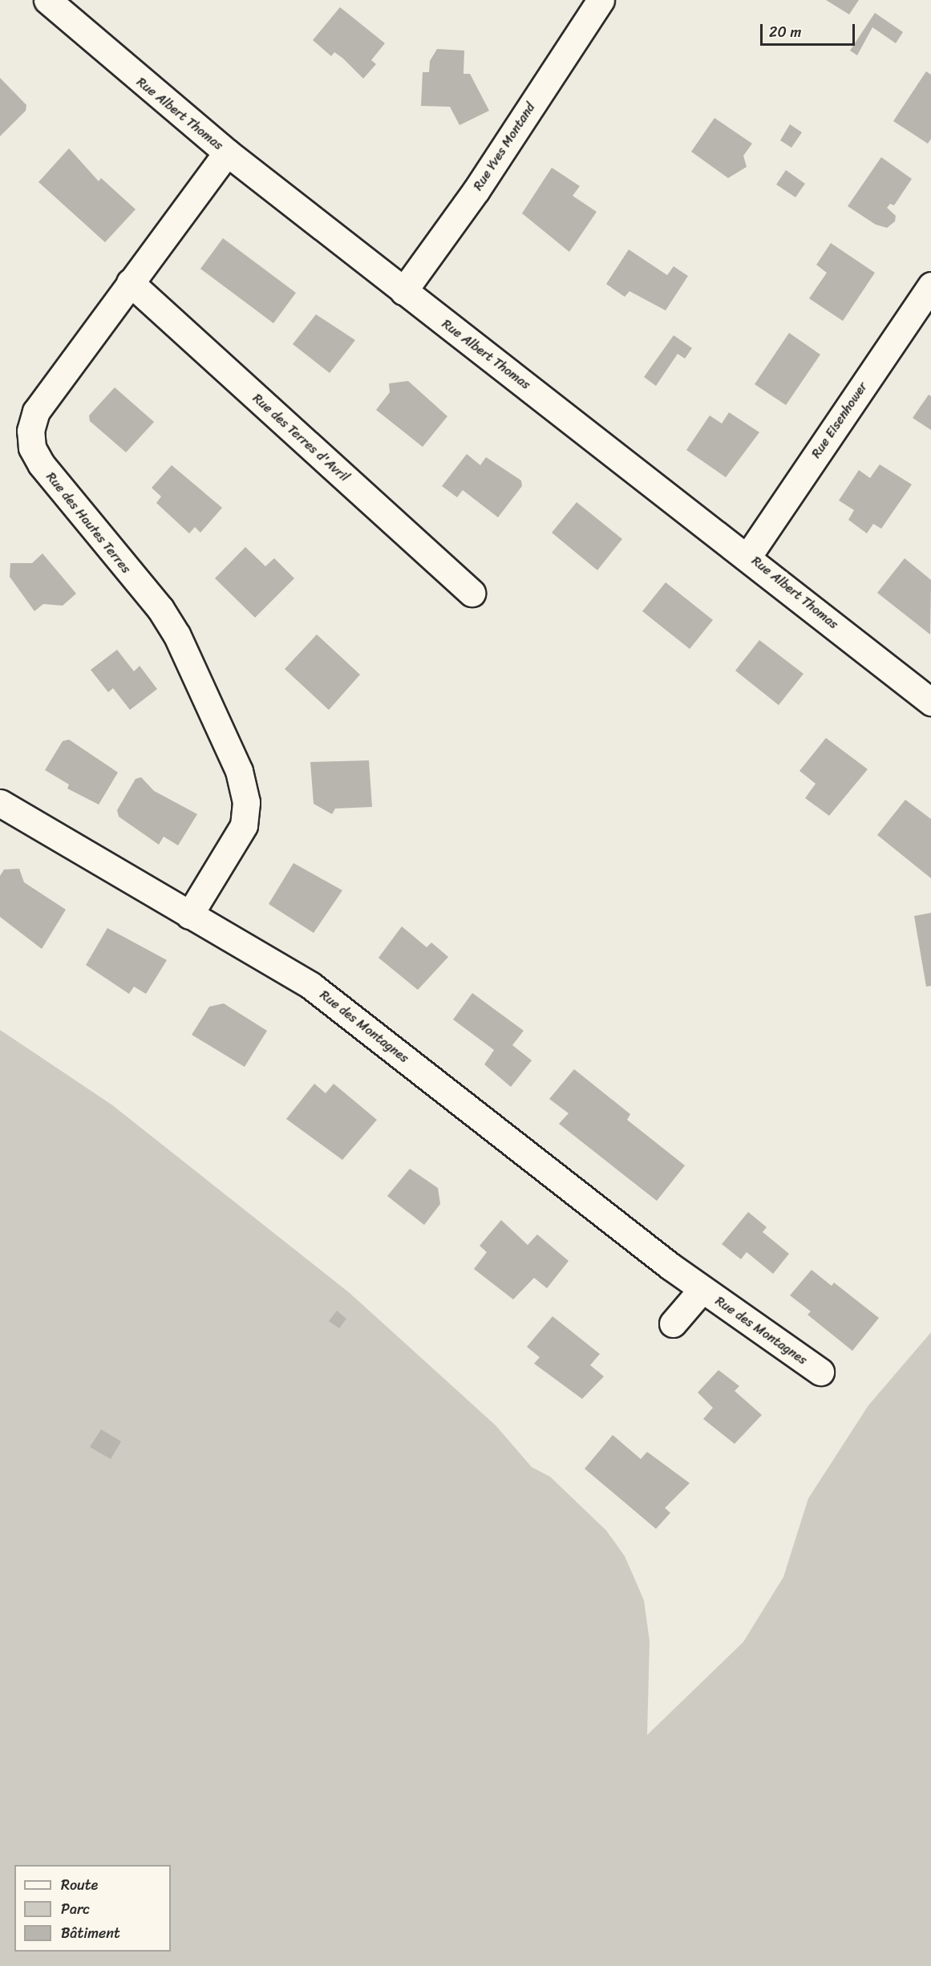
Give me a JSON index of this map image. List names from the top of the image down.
{
  "streets": {
    "street": [
      "Rue Albert Thomas",
      "Rue Yves Montand",
      "Rue Eisenhower",
      "Rue des Terres d'Avril",
      "Rue des Hautes Terres",
      "Rue des Montagnes"
    ]
  },
  "crossings": [
    ["Rue Albert Thomas", "Rue Yves Montand"],
    ["Rue Albert Thomas", "Rue Eisenhower"],
    ["Rue Albert Thomas", "Rue des Hautes Terres"],
    ["Rue des Terres d'Avril", "Rue des Hautes Terres"],
    ["Rue des Hautes Terres", "Rue des Montagnes"]
  ],
  "legend": ["Route", "Parc", "Bâtiment"],
  "scale_bar": "20 m"
}
